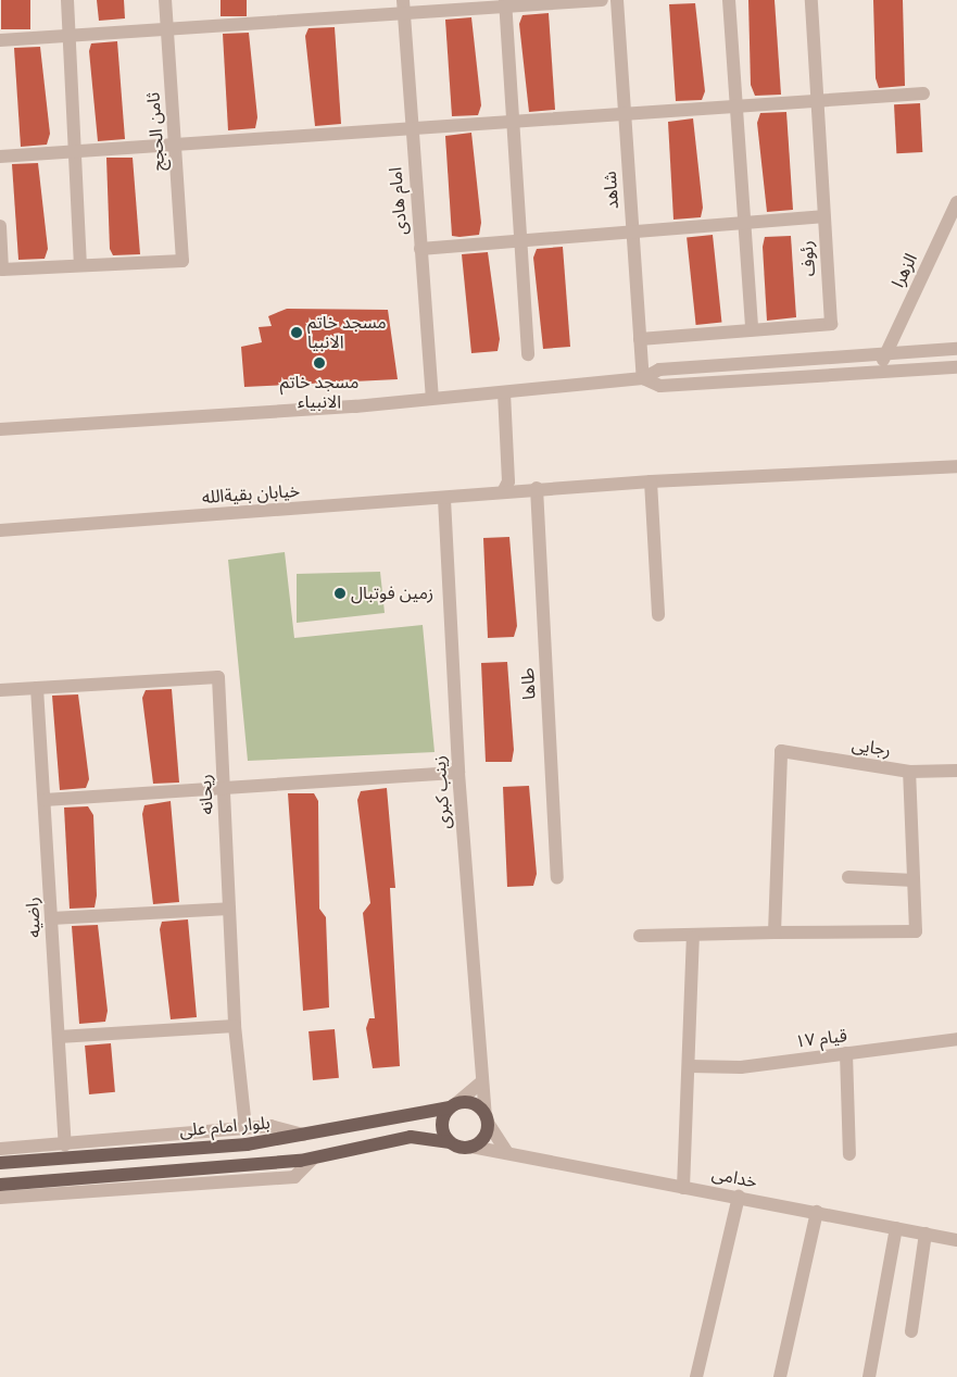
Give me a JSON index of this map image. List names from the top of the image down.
{
  "streets": {
    "main road": ["بلوار امام علی"],
    "street": [
      "ثامن الحجج",
      "شاهد",
      "امام هادی",
      "رئوف",
      "الزهرا",
      "خیابان بقیةالله",
      "طاها",
      "رجایی",
      "زینب کبری",
      "ریحانه",
      "راضیه",
      "قیام ۱۷",
      "خدامی"
    ]
  },
  "crossings": [
    ["شاهد", "رئوف"],
    ["خیابان بقیةالله", "طاها"],
    ["خیابان بقیةالله", "زینب کبری"],
    ["زینب کبری", "بلوار امام علی"],
    ["زینب کبری", "خدامی"],
    ["ریحانه", "راضیه"],
    ["بلوار امام علی", "خدامی"]
  ],
  "places": ["مسجد خاتم الانبیا", "مسجد خاتم الانبیاء", "زمین فوتبال"]
}
